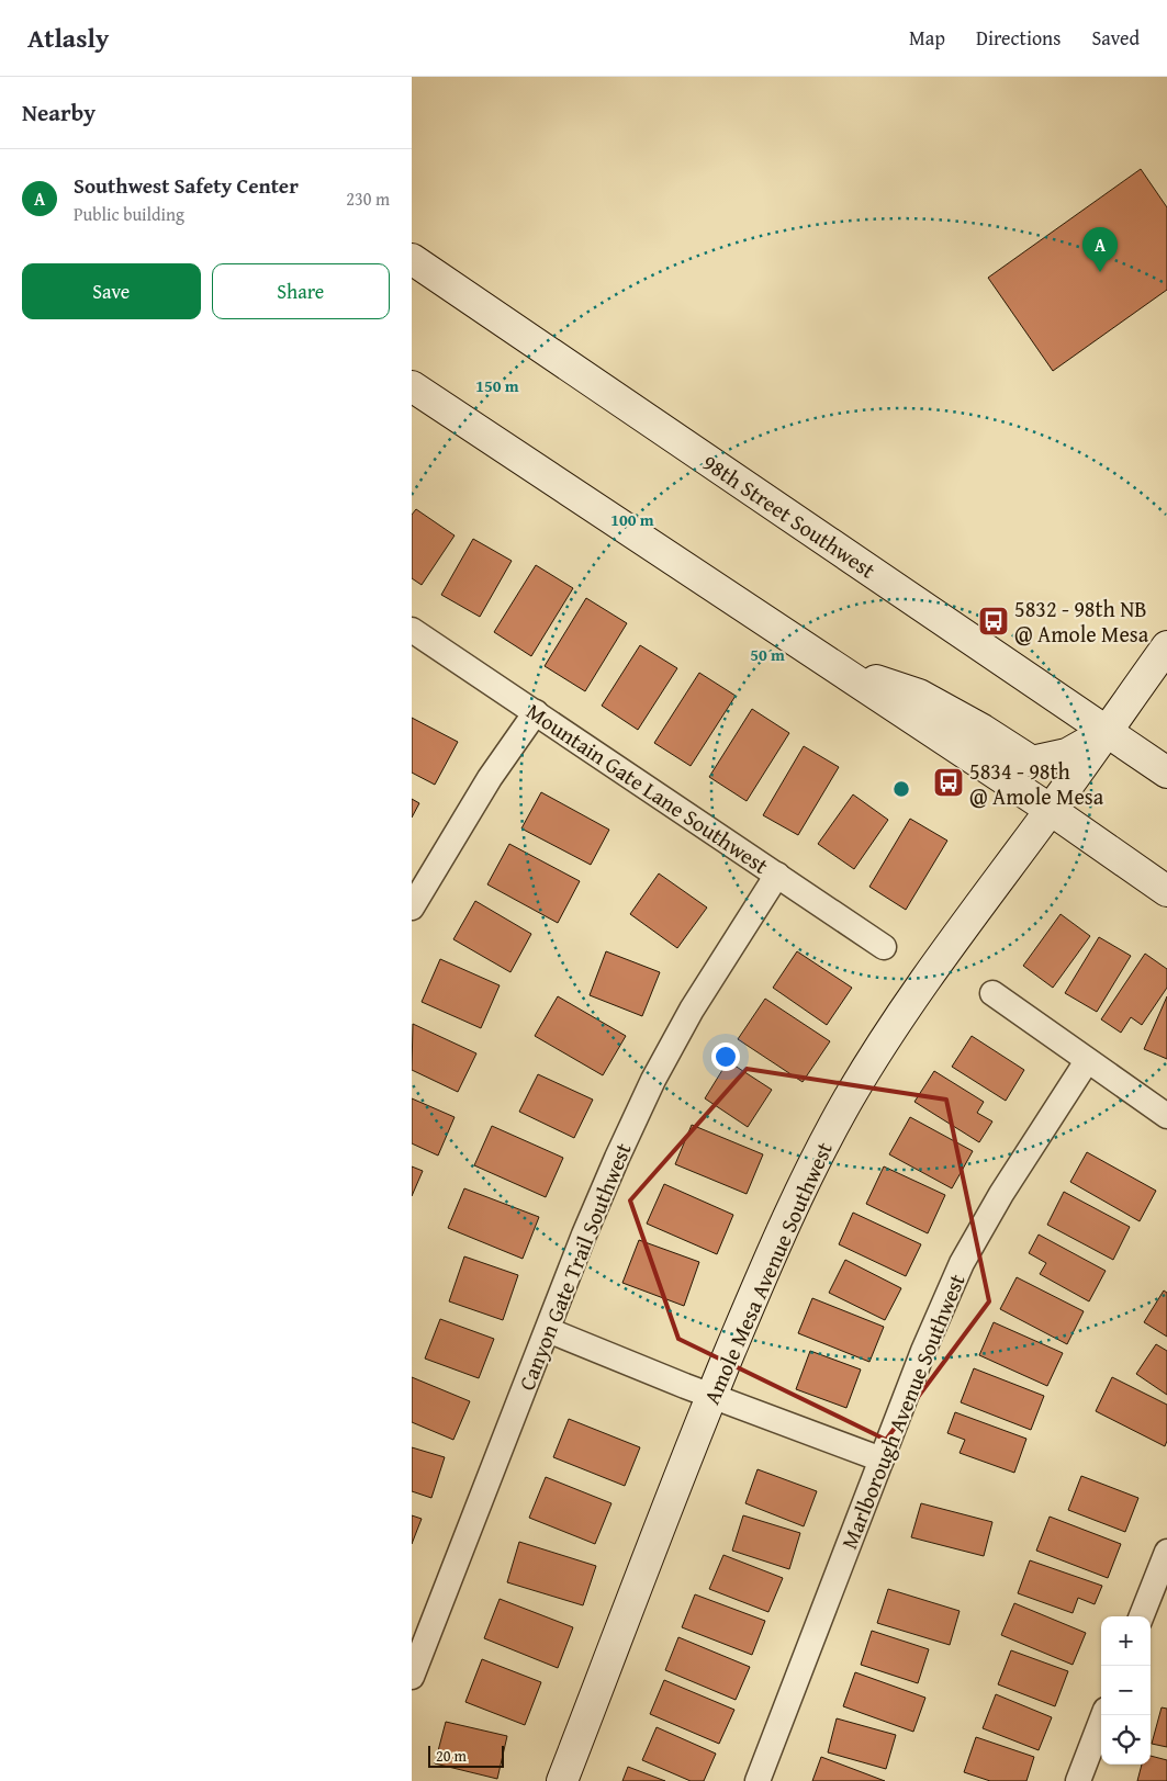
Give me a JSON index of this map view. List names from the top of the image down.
{
  "streets": {
    "main road": ["98th Street Southwest", "Amole Mesa Avenue Southwest"],
    "street": ["Mountain Gate Lane Southwest", "Canyon Gate Trail Southwest", "Marlborough Avenue Southwest"]
  },
  "crossings": [
    ["98th Street Southwest", "Amole Mesa Avenue Southwest"],
    ["Mountain Gate Lane Southwest", "Canyon Gate Trail Southwest"]
  ],
  "places": {
    "bus stop": ["5832 - 98th NB @ Amole Mesa", "5834 - 98th @ Amole Mesa"]
  },
  "scale_bar": "20 m",
  "page": {
    "header": "Atlasly",
    "nav": ["Map", "Directions", "Saved"],
    "heading": "Nearby",
    "list": [
      {
        "mark": "A",
        "name": "Southwest Safety Center",
        "note": "Public building",
        "value": "230 m"
      }
    ],
    "pins": "A",
    "buttons": ["Save", "Share"],
    "map_buttons": ["+", "−"],
    "scale": "20 m"
  },
  "rings": ["150 m", "100 m", "50 m"]
}
